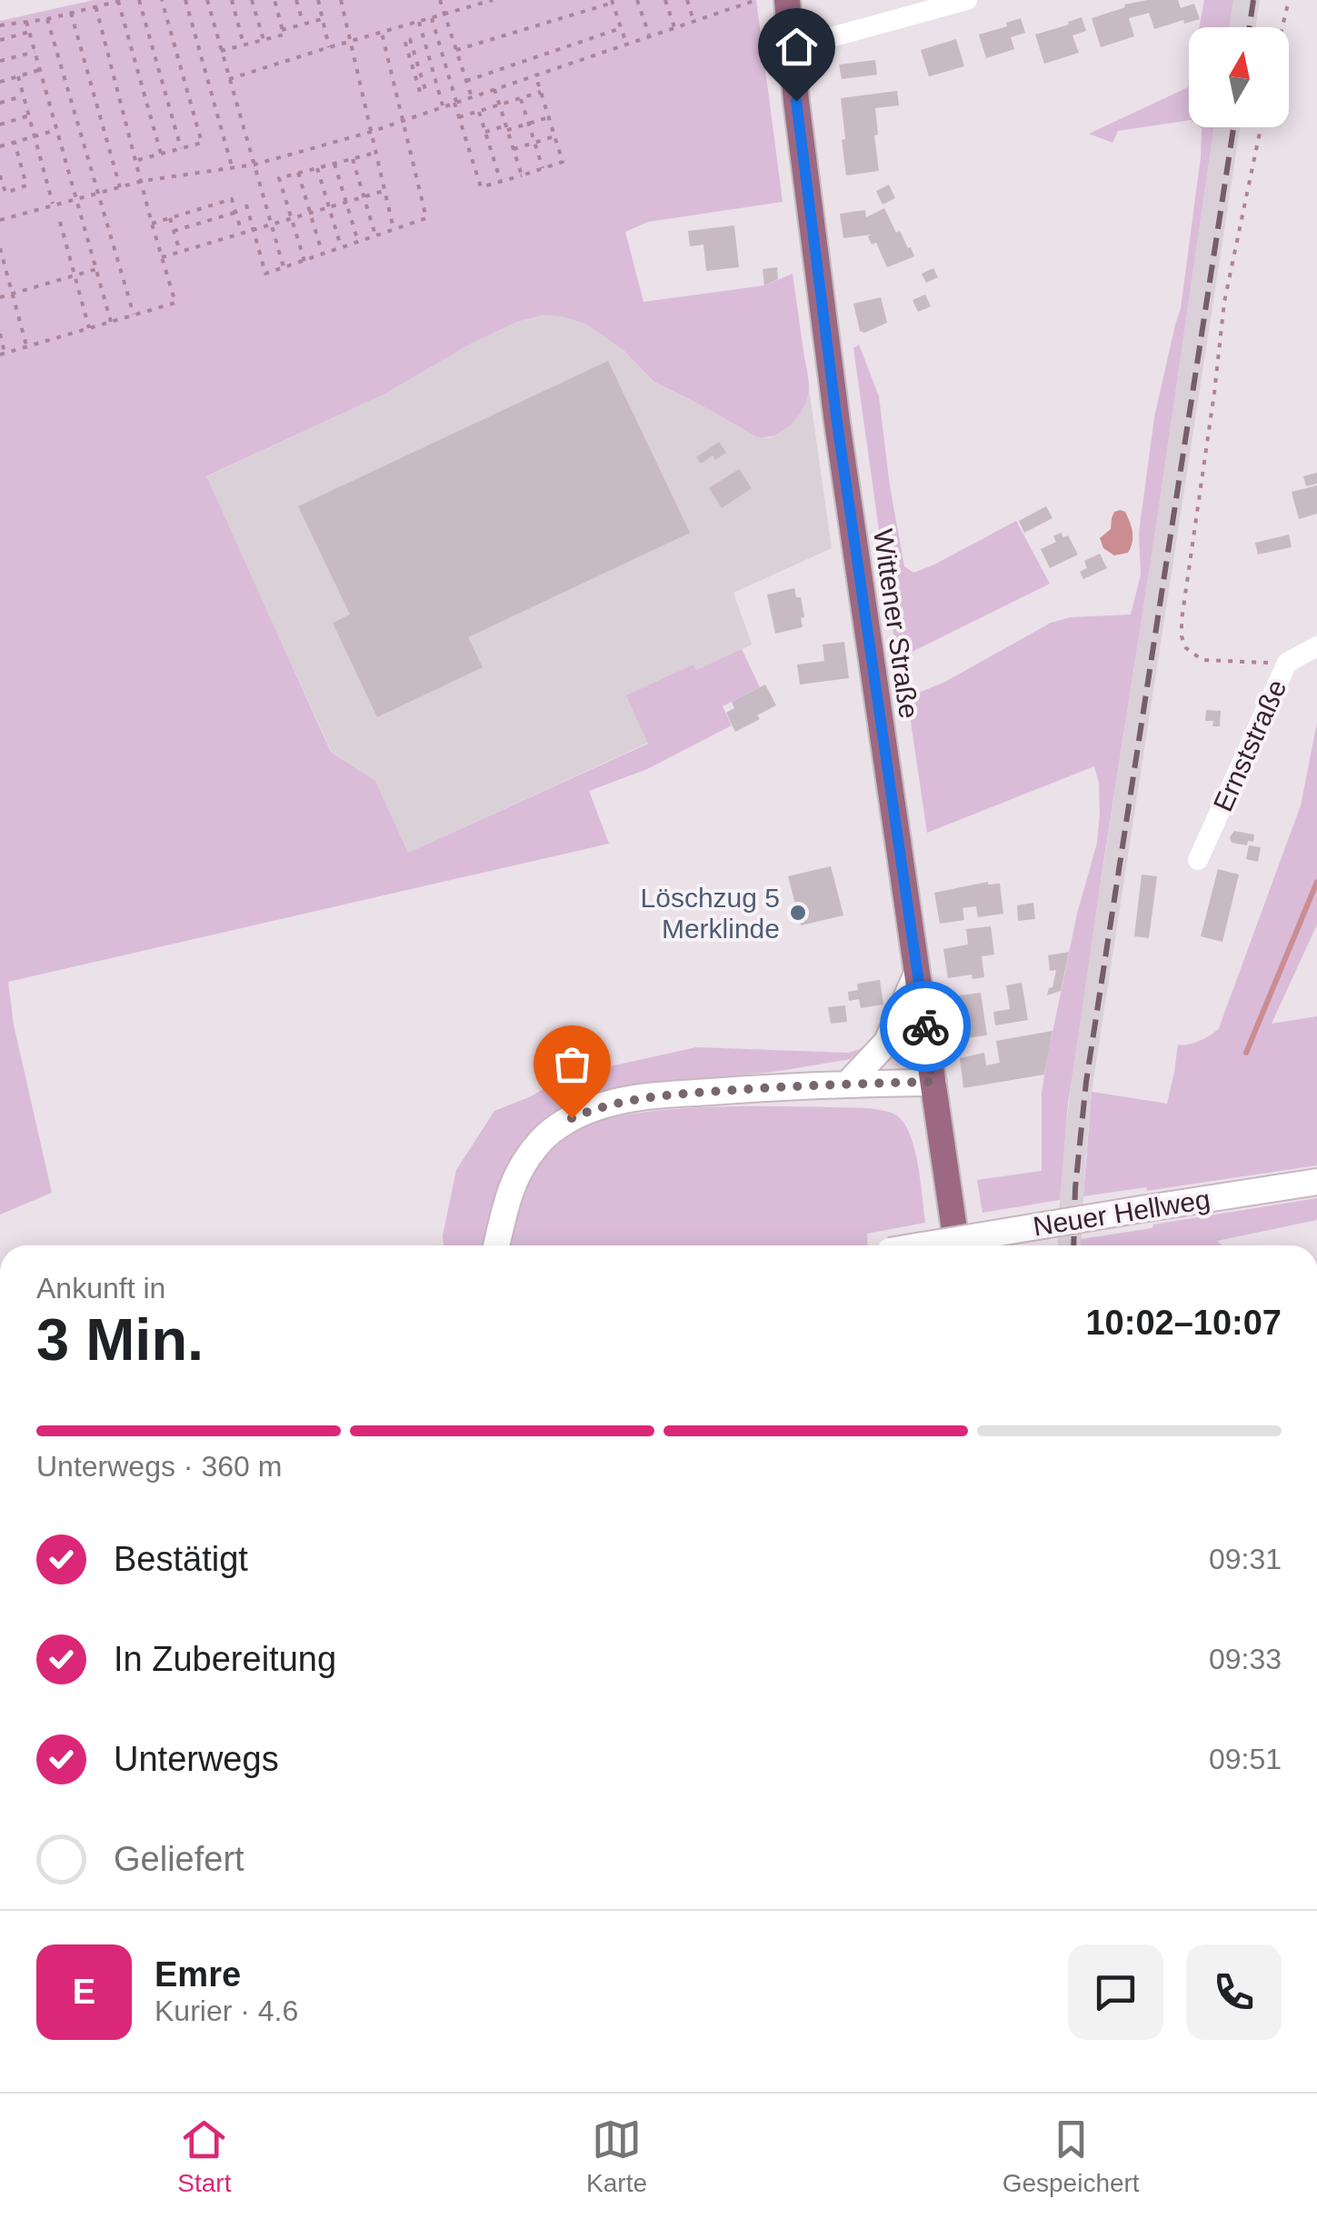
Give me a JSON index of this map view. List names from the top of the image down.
{
  "streets": {
    "main road": ["Wittener Straße", "Neuer Hellweg"],
    "street": ["Ernststraße"]
  },
  "places": ["Löschzug 5 Merklinde"],
  "north": "top",
  "page": {
    "heading": ["3 Min.", "Ankunft in", "10:02–10:07"],
    "panel": ["Emre", "Kurier · 4.6"],
    "bar": "Unterwegs · 360 m",
    "list": [
      ["Bestätigt", "09:31"],
      ["In Zubereitung", "09:33"],
      ["Unterwegs", "09:51"],
      "Geliefert"
    ],
    "round": "E",
    "tabs": ["Start", "Karte", "Gespeichert"]
  }
}
